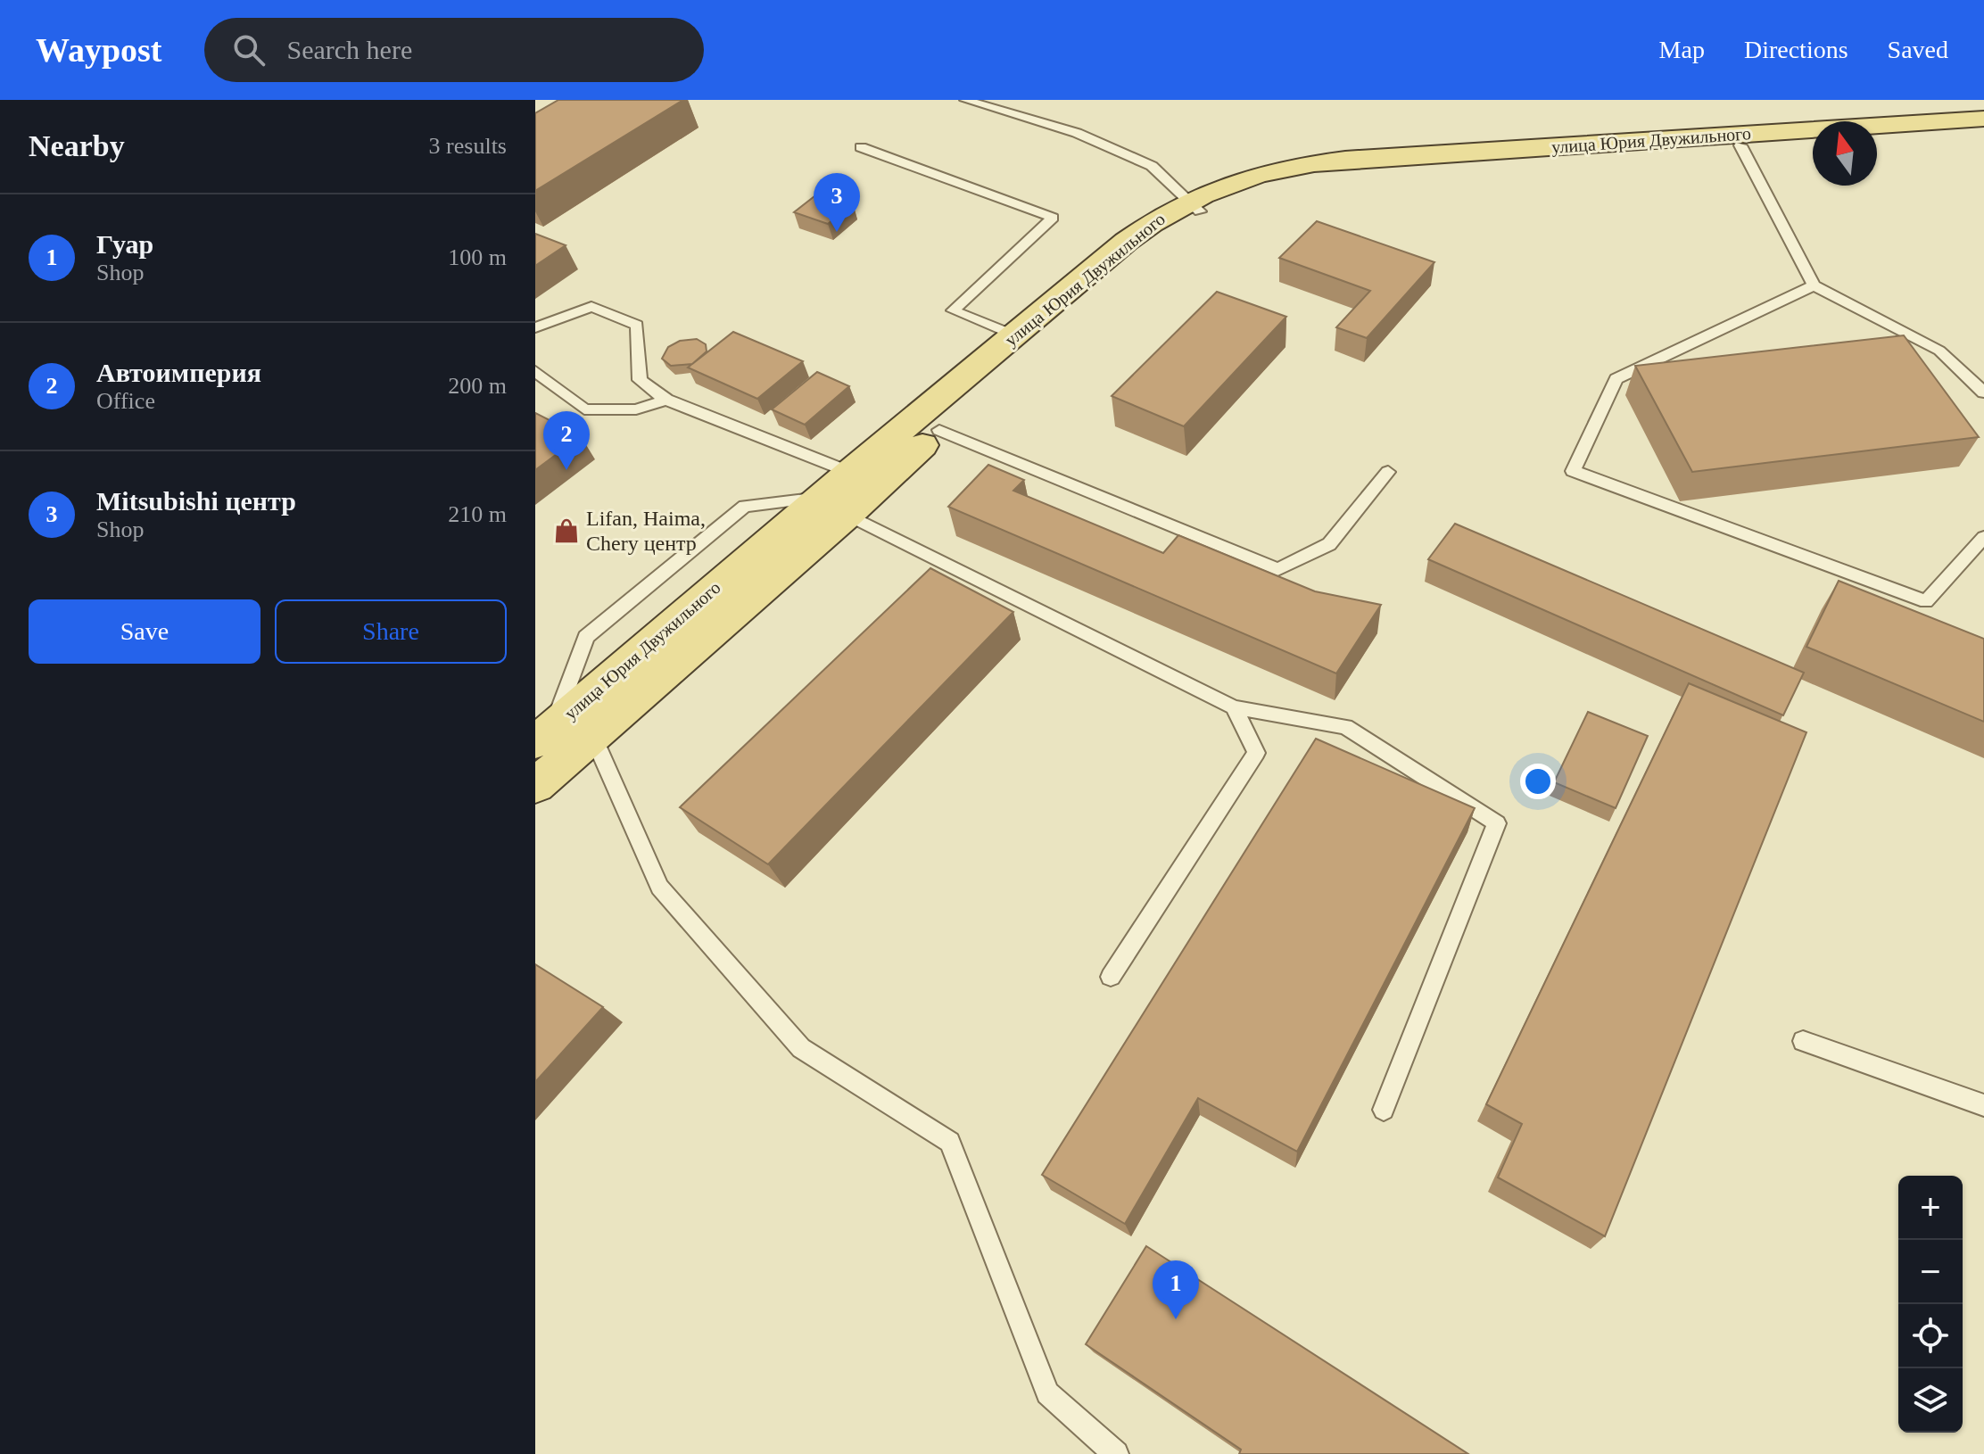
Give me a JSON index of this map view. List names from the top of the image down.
{
  "streets": {
    "main road": ["улица Юрия Двужильного"]
  },
  "places": {
    "shop": ["Lifan, Haima, Chery центр"]
  },
  "north": "top",
  "page": {
    "header": "Waypost",
    "search": "Search here",
    "nav": ["Map", "Directions", "Saved"],
    "heading": ["Nearby", "3 results"],
    "pins": ["3", "2", "1"],
    "list": [
      {
        "mark": "1",
        "name": "Гуар",
        "note": "Shop",
        "value": "100 m"
      },
      {
        "mark": "2",
        "name": "Автоимперия",
        "note": "Office",
        "value": "200 m"
      },
      {
        "mark": "3",
        "name": "Mitsubishi центр",
        "note": "Shop",
        "value": "210 m"
      }
    ],
    "buttons": ["Save", "Share"],
    "map_buttons": ["+", "−"]
  }
}
